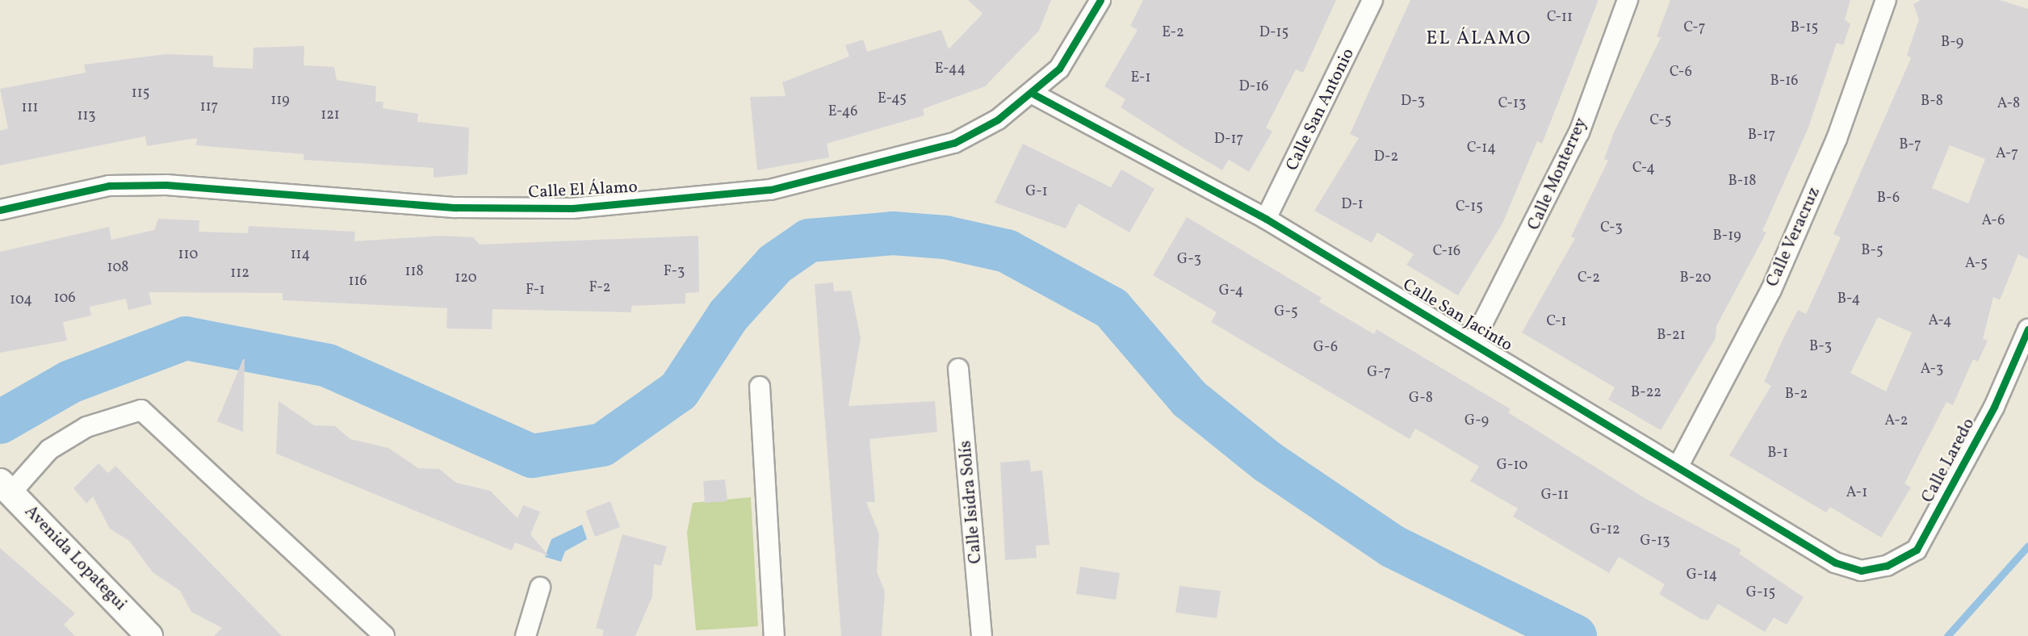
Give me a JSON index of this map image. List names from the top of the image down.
{
  "streets": {
    "street": [
      "Calle San Antonio",
      "Calle Monterrey",
      "Calle El Álamo",
      "Calle Veracruz",
      "Calle San Jacinto",
      "Calle Laredo",
      "Calle Isidra Solís",
      "Avenida Lopategui"
    ]
  },
  "crossings": [
    ["Calle San Antonio", "Calle San Jacinto"],
    ["Calle Monterrey", "Calle San Jacinto"],
    ["Calle El Álamo", "Calle San Jacinto"],
    ["Calle Veracruz", "Calle San Jacinto"],
    ["Calle San Jacinto", "Calle Laredo"]
  ],
  "districts": ["EL ÁLAMO"],
  "house_numbers": [
    "C-11",
    "C-7",
    "B-15",
    "E-2",
    "D-15",
    "B-9",
    "E-44",
    "C-6",
    "E-1",
    "B-16",
    "D-16",
    "115",
    "E-45",
    "119",
    "D-3",
    "B-8",
    "C-13",
    "A-8",
    "117",
    "111",
    "E-46",
    "121",
    "113",
    "C-5",
    "B-17",
    "D-17",
    "B-7",
    "C-14",
    "A-7",
    "D-2",
    "C-4",
    "B-18",
    "G-1",
    "B-6",
    "D-1",
    "C-15",
    "A-6",
    "C-3",
    "B-19",
    "B-5",
    "C-16",
    "110",
    "114",
    "G-3",
    "A-5",
    "108",
    "118",
    "F-3",
    "112",
    "120",
    "C-2",
    "B-20",
    "116",
    "F-2",
    "F-1",
    "G-4",
    "106",
    "B-4",
    "104",
    "G-5",
    "A-4",
    "C-1",
    "B-21",
    "B-3",
    "G-6",
    "A-3",
    "G-7",
    "B-22",
    "B-2",
    "G-8",
    "G-9",
    "A-2",
    "B-1",
    "G-10",
    "A-1",
    "G-11",
    "G-12",
    "G-13",
    "G-14",
    "G-15"
  ]
}
